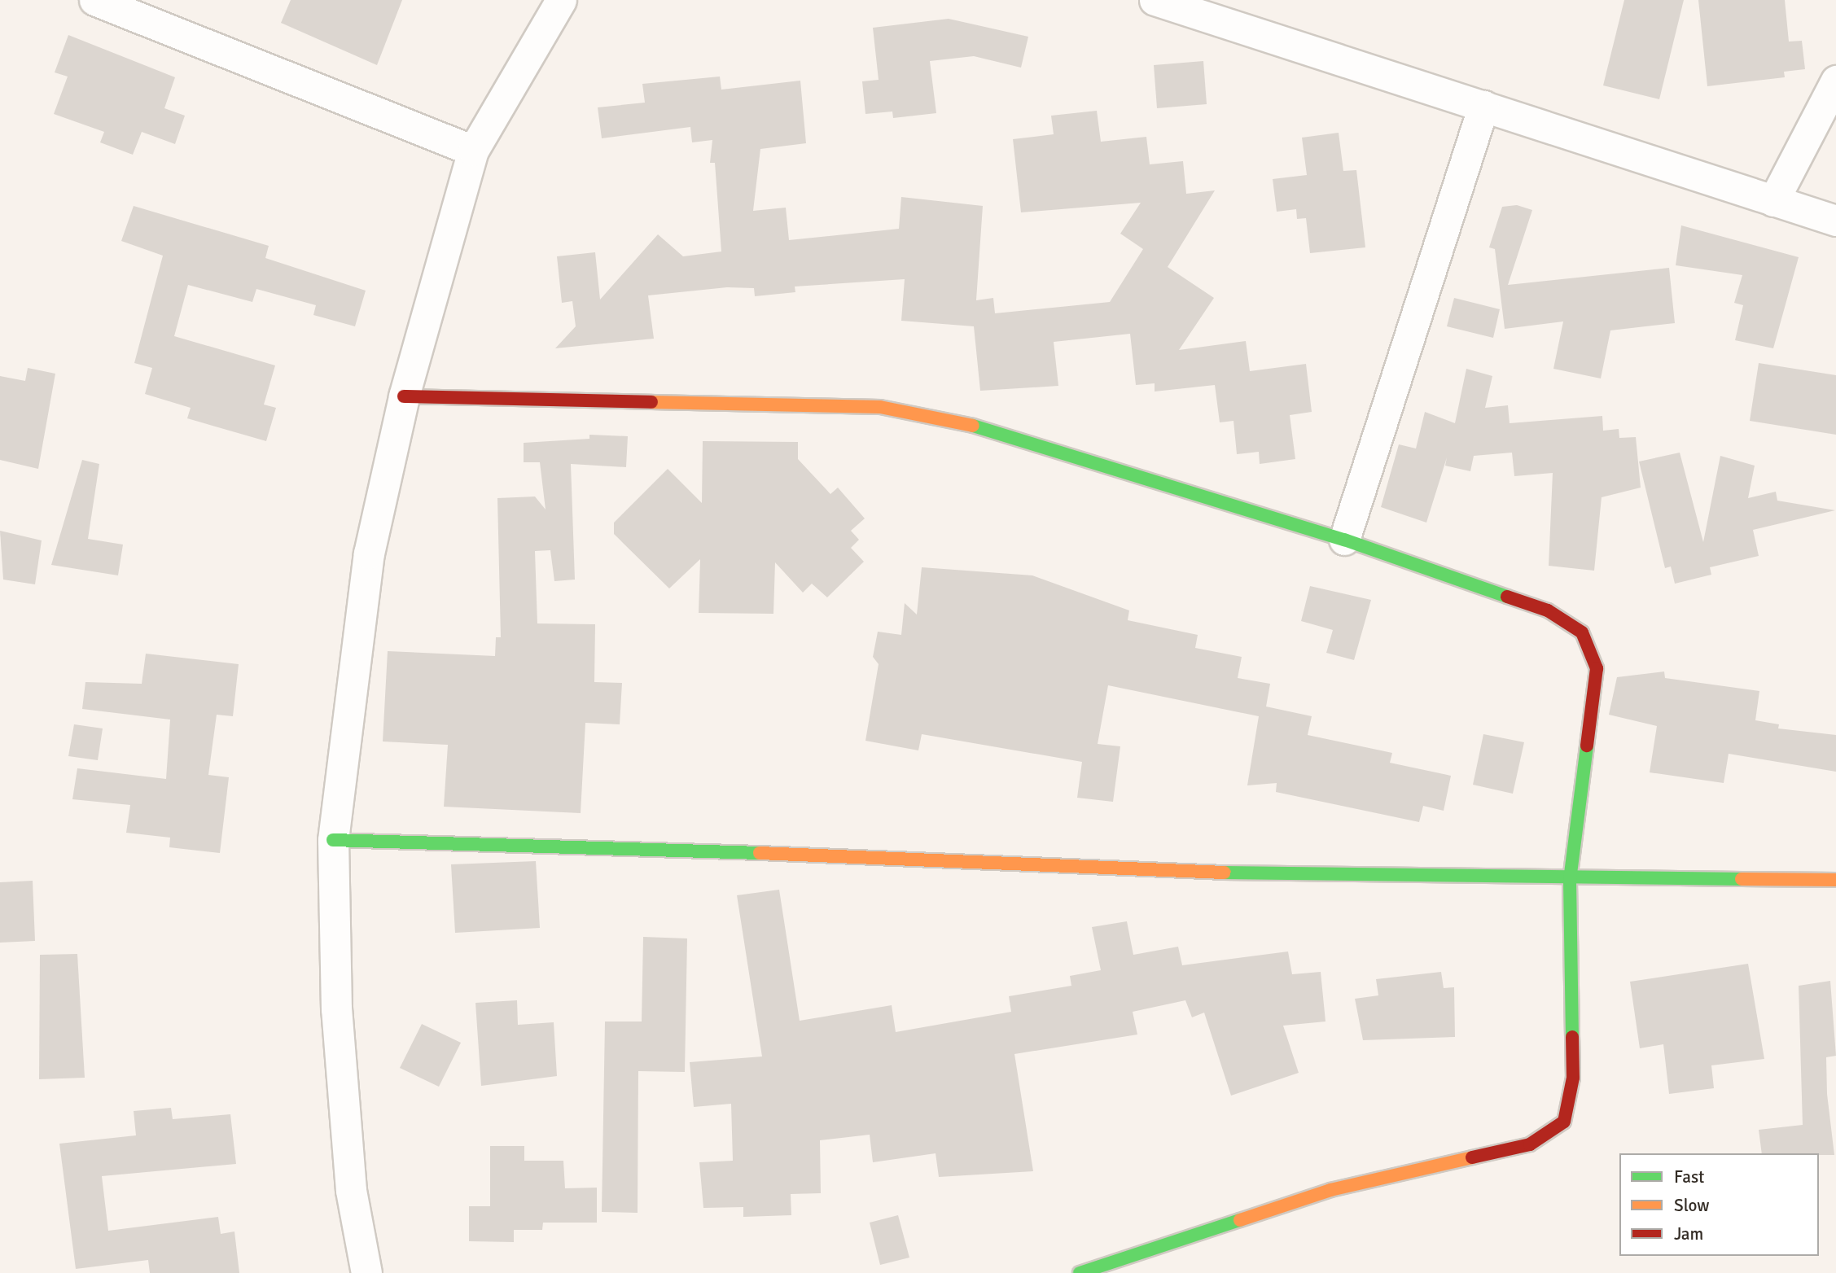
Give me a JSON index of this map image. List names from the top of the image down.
{
  "legend": ["Fast", "Slow", "Jam"]
}
